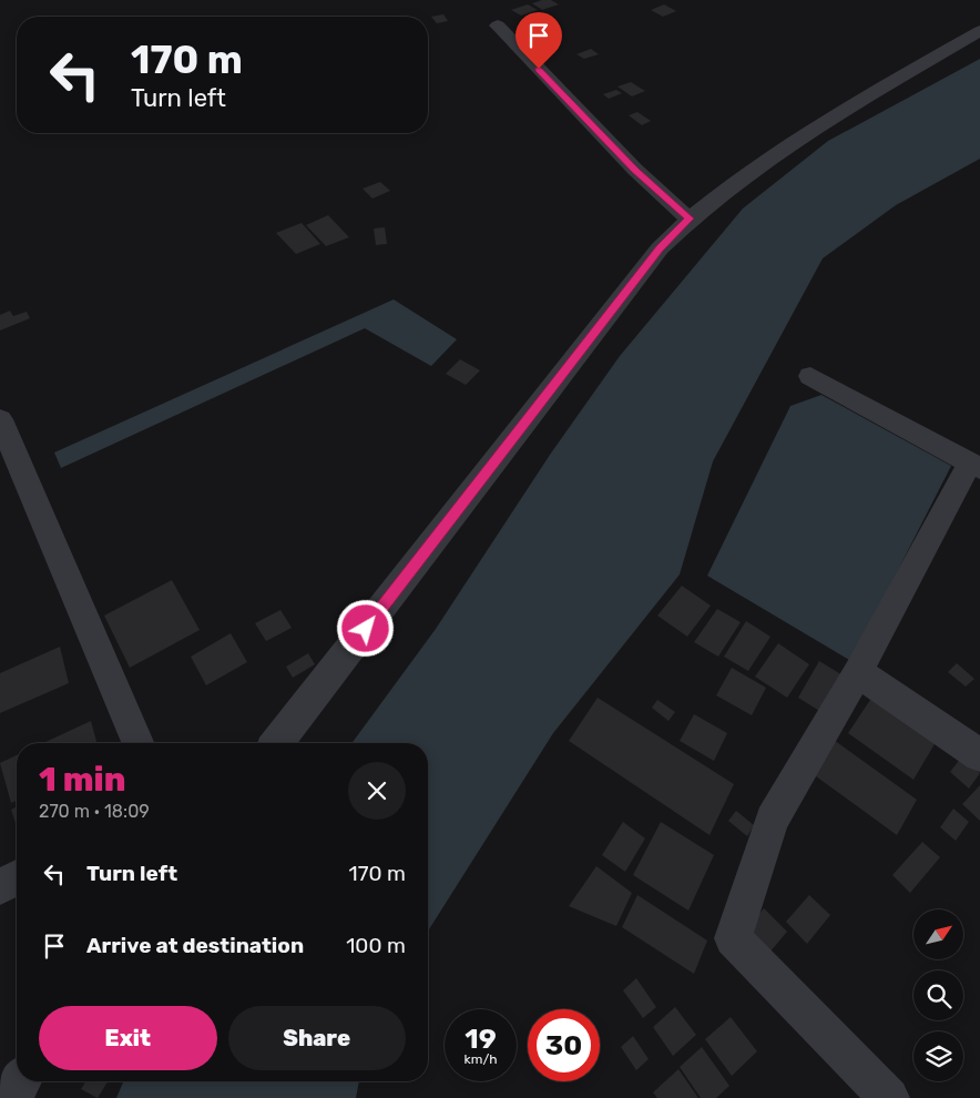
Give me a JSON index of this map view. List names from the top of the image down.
{
  "north": "top right",
  "page": {
    "turn": ["170 m", "Turn left"],
    "heading": ["1 min", "270 m · 18:09"],
    "list": [
      {
        "name": "Turn left",
        "value": "170 m"
      },
      {
        "name": "Arrive at destination",
        "value": "100 m"
      }
    ],
    "buttons": ["Exit", "Share"],
    "speed": "19 km/h",
    "limit": "30"
  }
}
